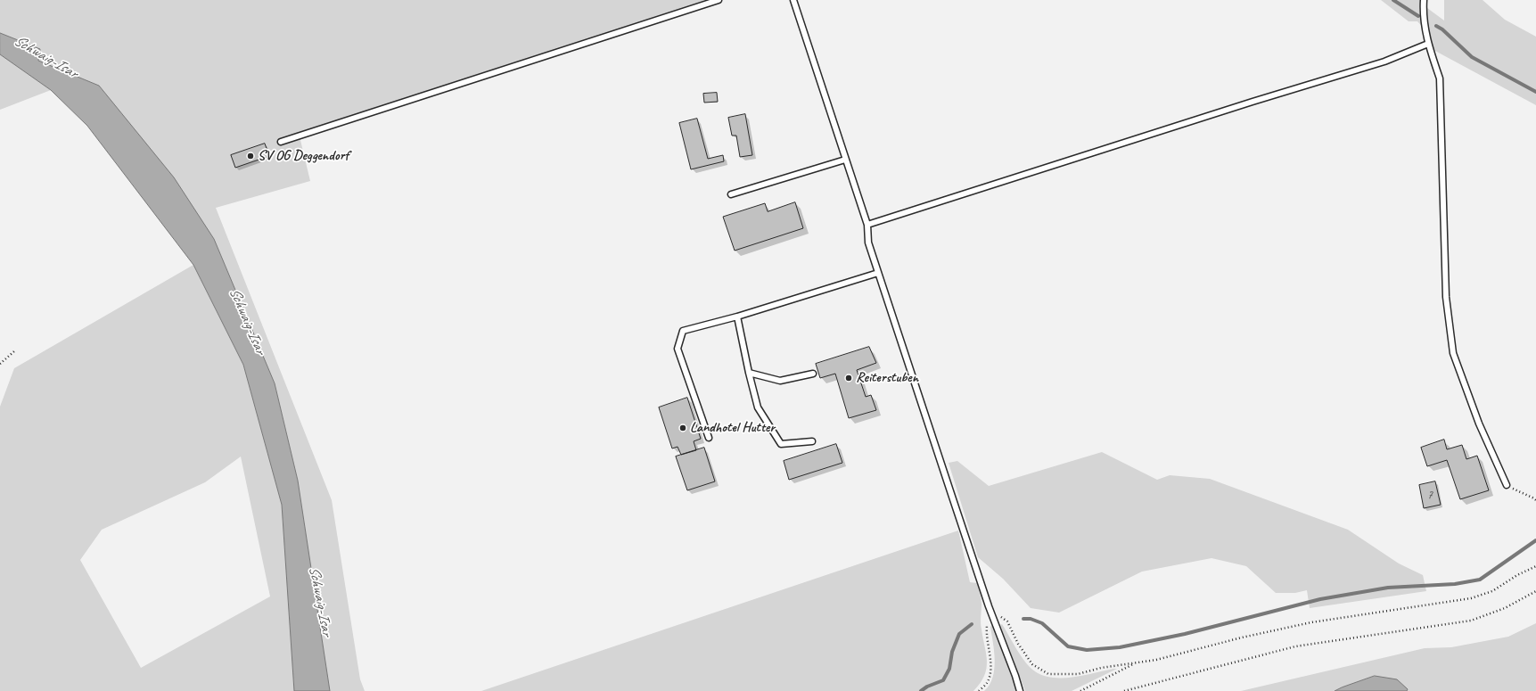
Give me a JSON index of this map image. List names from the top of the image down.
{
  "water": ["Schwaig-Isar"],
  "places": ["SV OG Deggendorf", "Reiterstuben", "Landhotel Hutter"],
  "house_numbers": ["7"]
}
